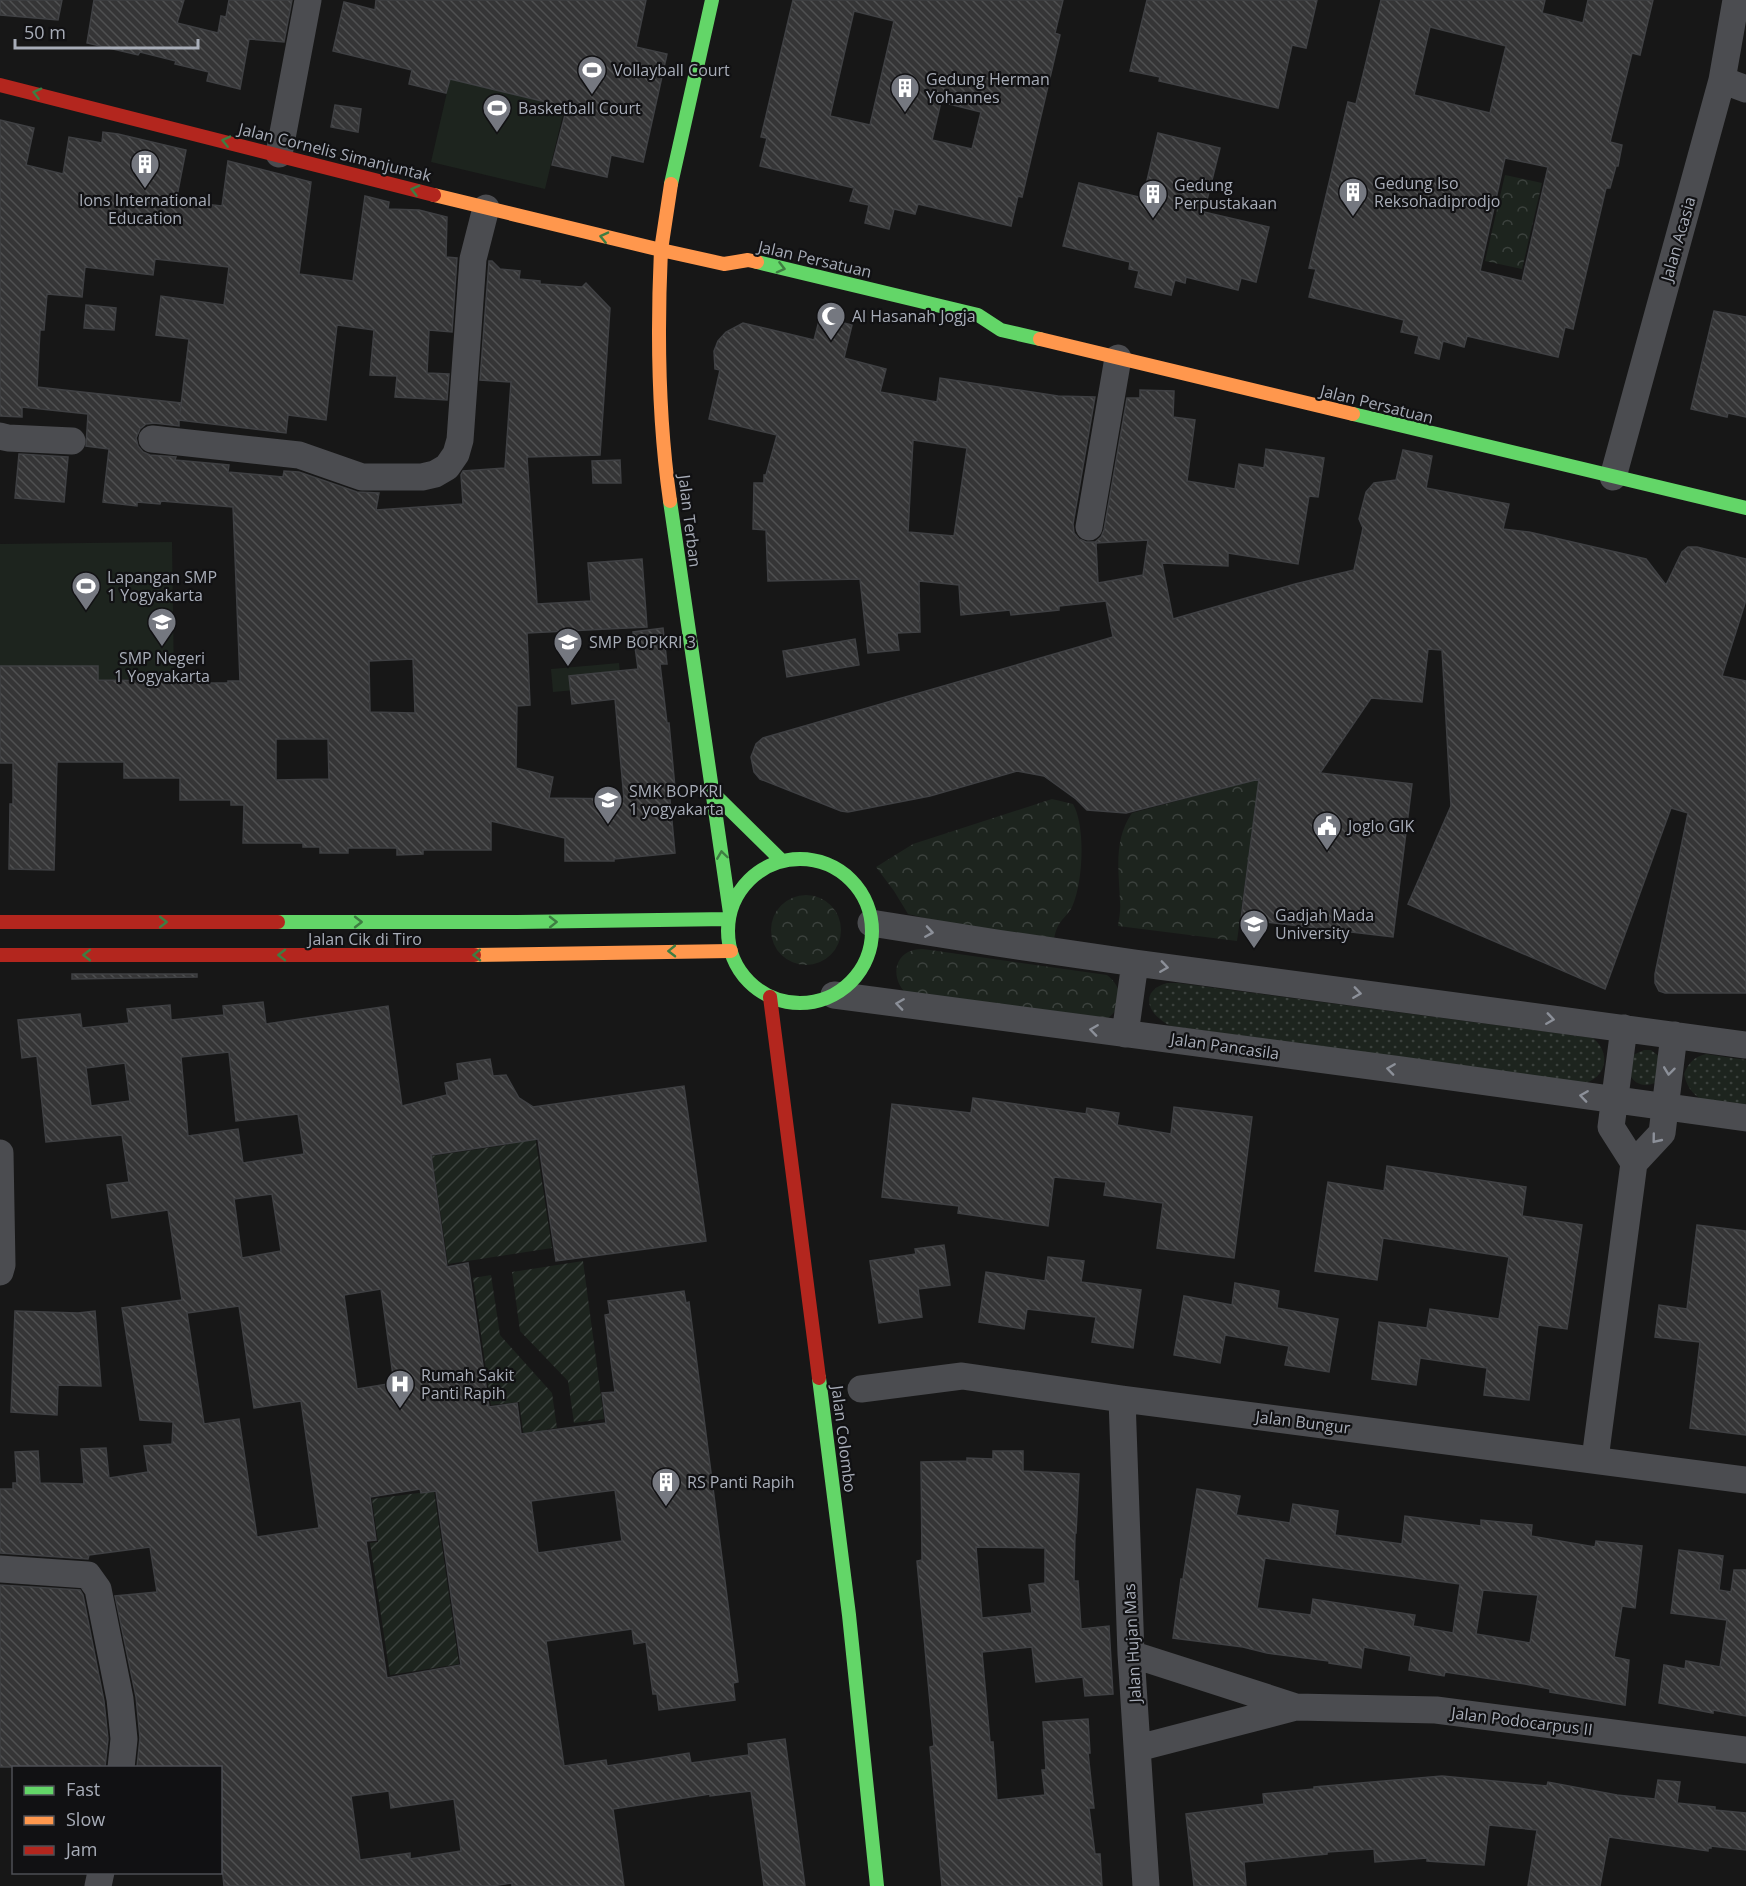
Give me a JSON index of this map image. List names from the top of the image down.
{
  "streets": {
    "main road": [
      "Jalan Cornelis Simanjuntak",
      "Jalan Persatuan",
      "Jalan Terban",
      "Jalan Cik di Tiro",
      "Jalan Colombo"
    ],
    "street": [
      "Jalan Acasia",
      "Jalan Pancasila",
      "Jalan Bungur",
      "Jalan Hujan Mas",
      "Jalan Podocarpus II"
    ]
  },
  "crossings": [
    ["Jalan Cornelis Simanjuntak", "Jalan Persatuan"],
    ["Jalan Cornelis Simanjuntak", "Jalan Terban"],
    ["Jalan Acasia", "Jalan Persatuan"],
    ["Jalan Terban", "Jalan Cik di Tiro"],
    ["Jalan Terban", "Jalan Pancasila"],
    ["Jalan Terban", "Jalan Colombo"],
    ["Jalan Cik di Tiro", "Jalan Pancasila"],
    ["Jalan Cik di Tiro", "Jalan Colombo"],
    ["Jalan Pancasila", "Jalan Colombo"],
    ["Jalan Bungur", "Jalan Hujan Mas"],
    ["Jalan Hujan Mas", "Jalan Podocarpus II"]
  ],
  "one_way": ["Jalan Cornelis Simanjuntak"],
  "places": {
    "sports": ["Vollayball Court", "Basketball Court", "Lapangan SMP 1 Yogyakarta"],
    "building": [
      "Gedung Herman Yohannes",
      "Ions International Education",
      "Gedung Iso Reksohadiprodjo",
      "Gedung Perpustakaan",
      "RS Panti Rapih"
    ],
    "mosque": ["Al Hasanah Jogja"],
    "school or university": [
      "SMP Negeri 1 Yogyakarta",
      "SMP BOPKRI 3",
      "SMK BOPKRI 1 yogyakarta",
      "Gadjah Mada University"
    ],
    "public building": ["Joglo GIK"],
    "hospital": ["Rumah Sakit Panti Rapih"]
  },
  "legend": ["Fast", "Slow", "Jam"],
  "scale_bar": "50 m"
}
